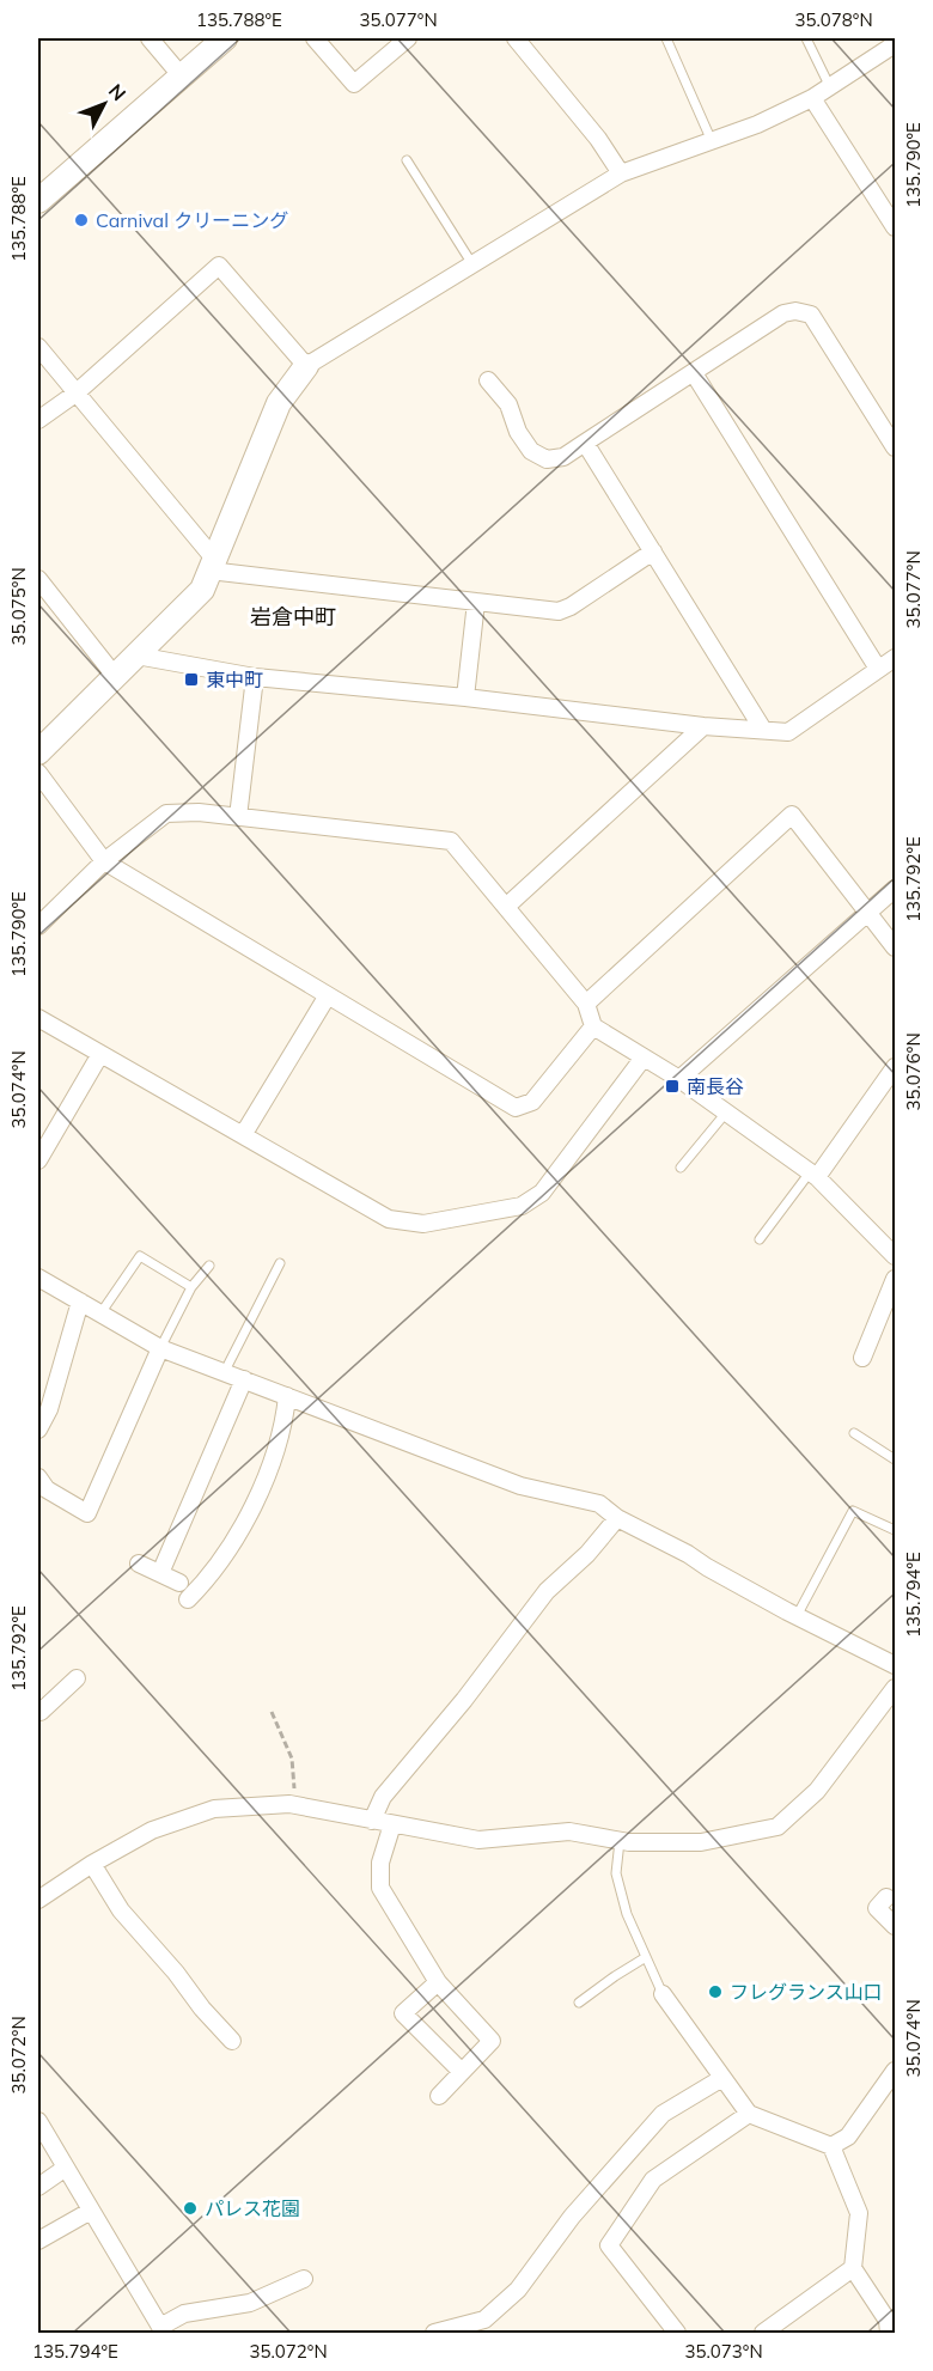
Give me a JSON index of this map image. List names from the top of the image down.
{
  "districts": ["岩倉中町"],
  "places": {
    "other": ["Carnival クリーニング", "フレグランス山口", "パレス花園"],
    "transit": ["東中町", "南長谷"]
  },
  "north": "top right",
  "coordinates": [
    "135.788°E",
    "35.077°N",
    "35.078°N",
    "135.790°E",
    "35.075°N",
    "135.792°E",
    "35.076°N",
    "35.074°N",
    "135.794°E",
    "35.072°N",
    "35.073°N"
  ]
}
